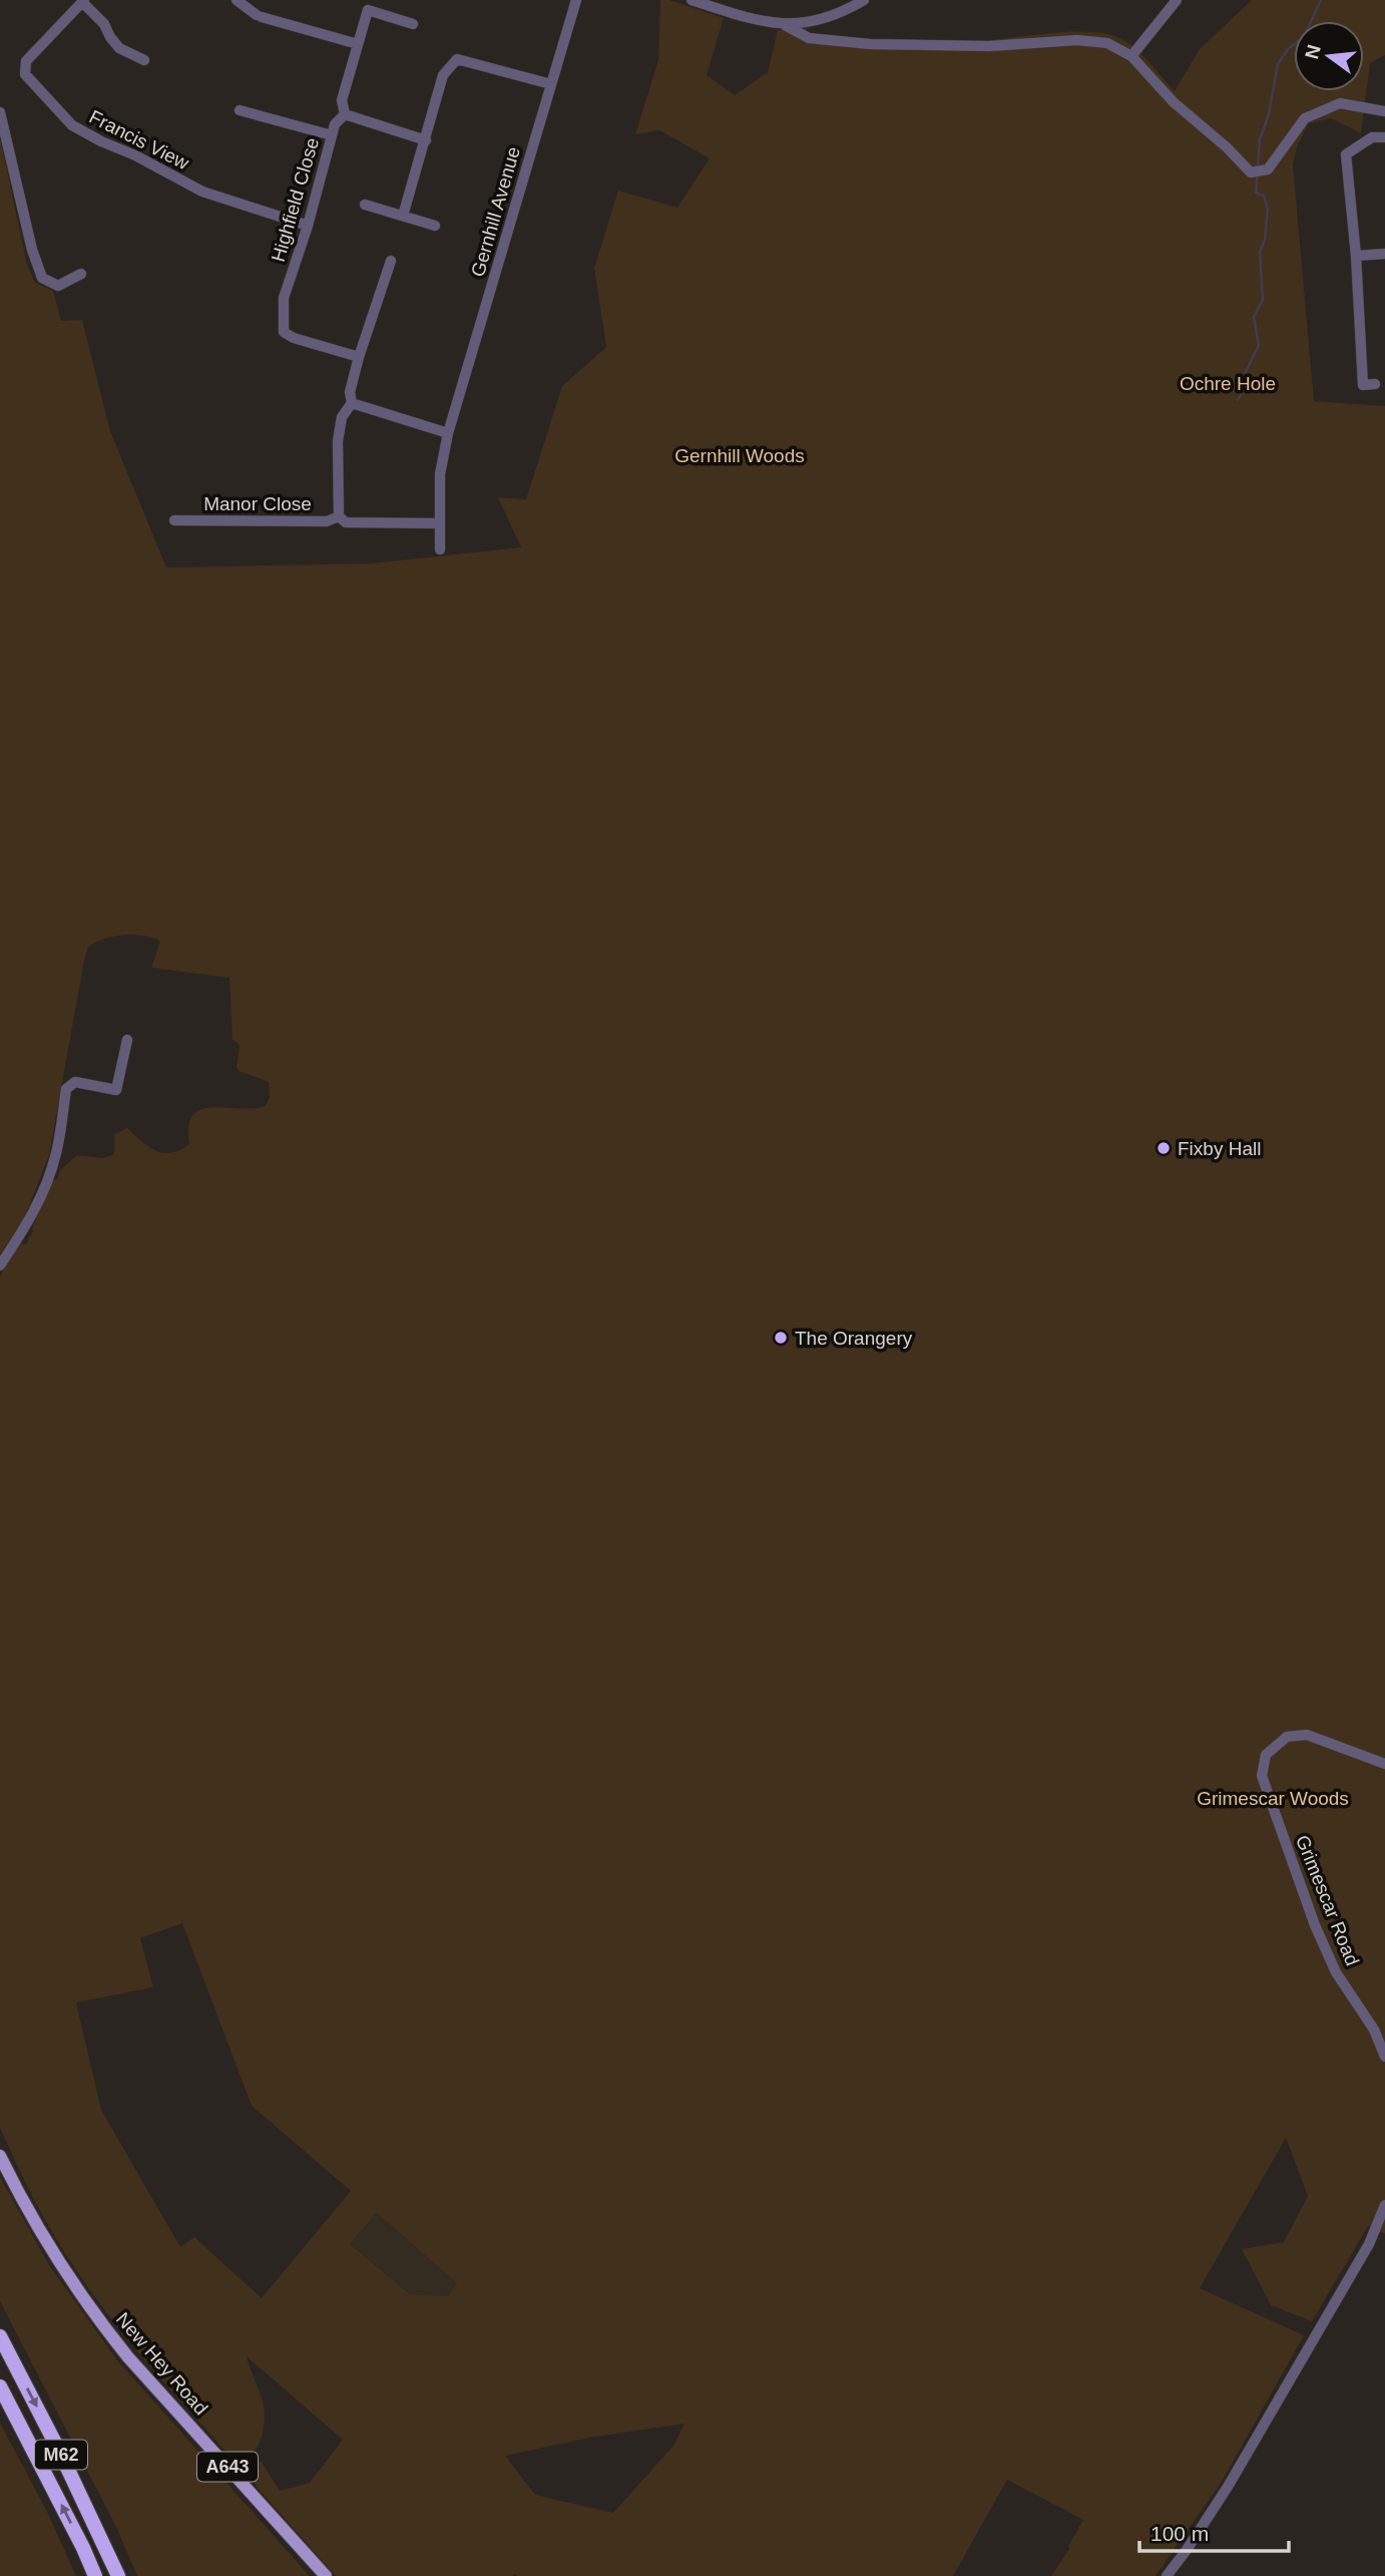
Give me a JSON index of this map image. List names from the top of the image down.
{
  "streets": {
    "highway": ["M62"],
    "main road": ["New Hey Road", "A643"],
    "street": [
      "Francis View",
      "Highfield Close",
      "Gernhill Avenue",
      "Manor Close",
      "Grimescar Road"
    ]
  },
  "crossings": [
    ["Francis View", "Highfield Close"],
    ["Gernhill Avenue", "Manor Close"]
  ],
  "parks": ["Ochre Hole", "Gernhill Woods", "Grimescar Woods"],
  "places": ["Fixby Hall", "The Orangery"],
  "scale_bar": "100 m",
  "north": "left"
}
